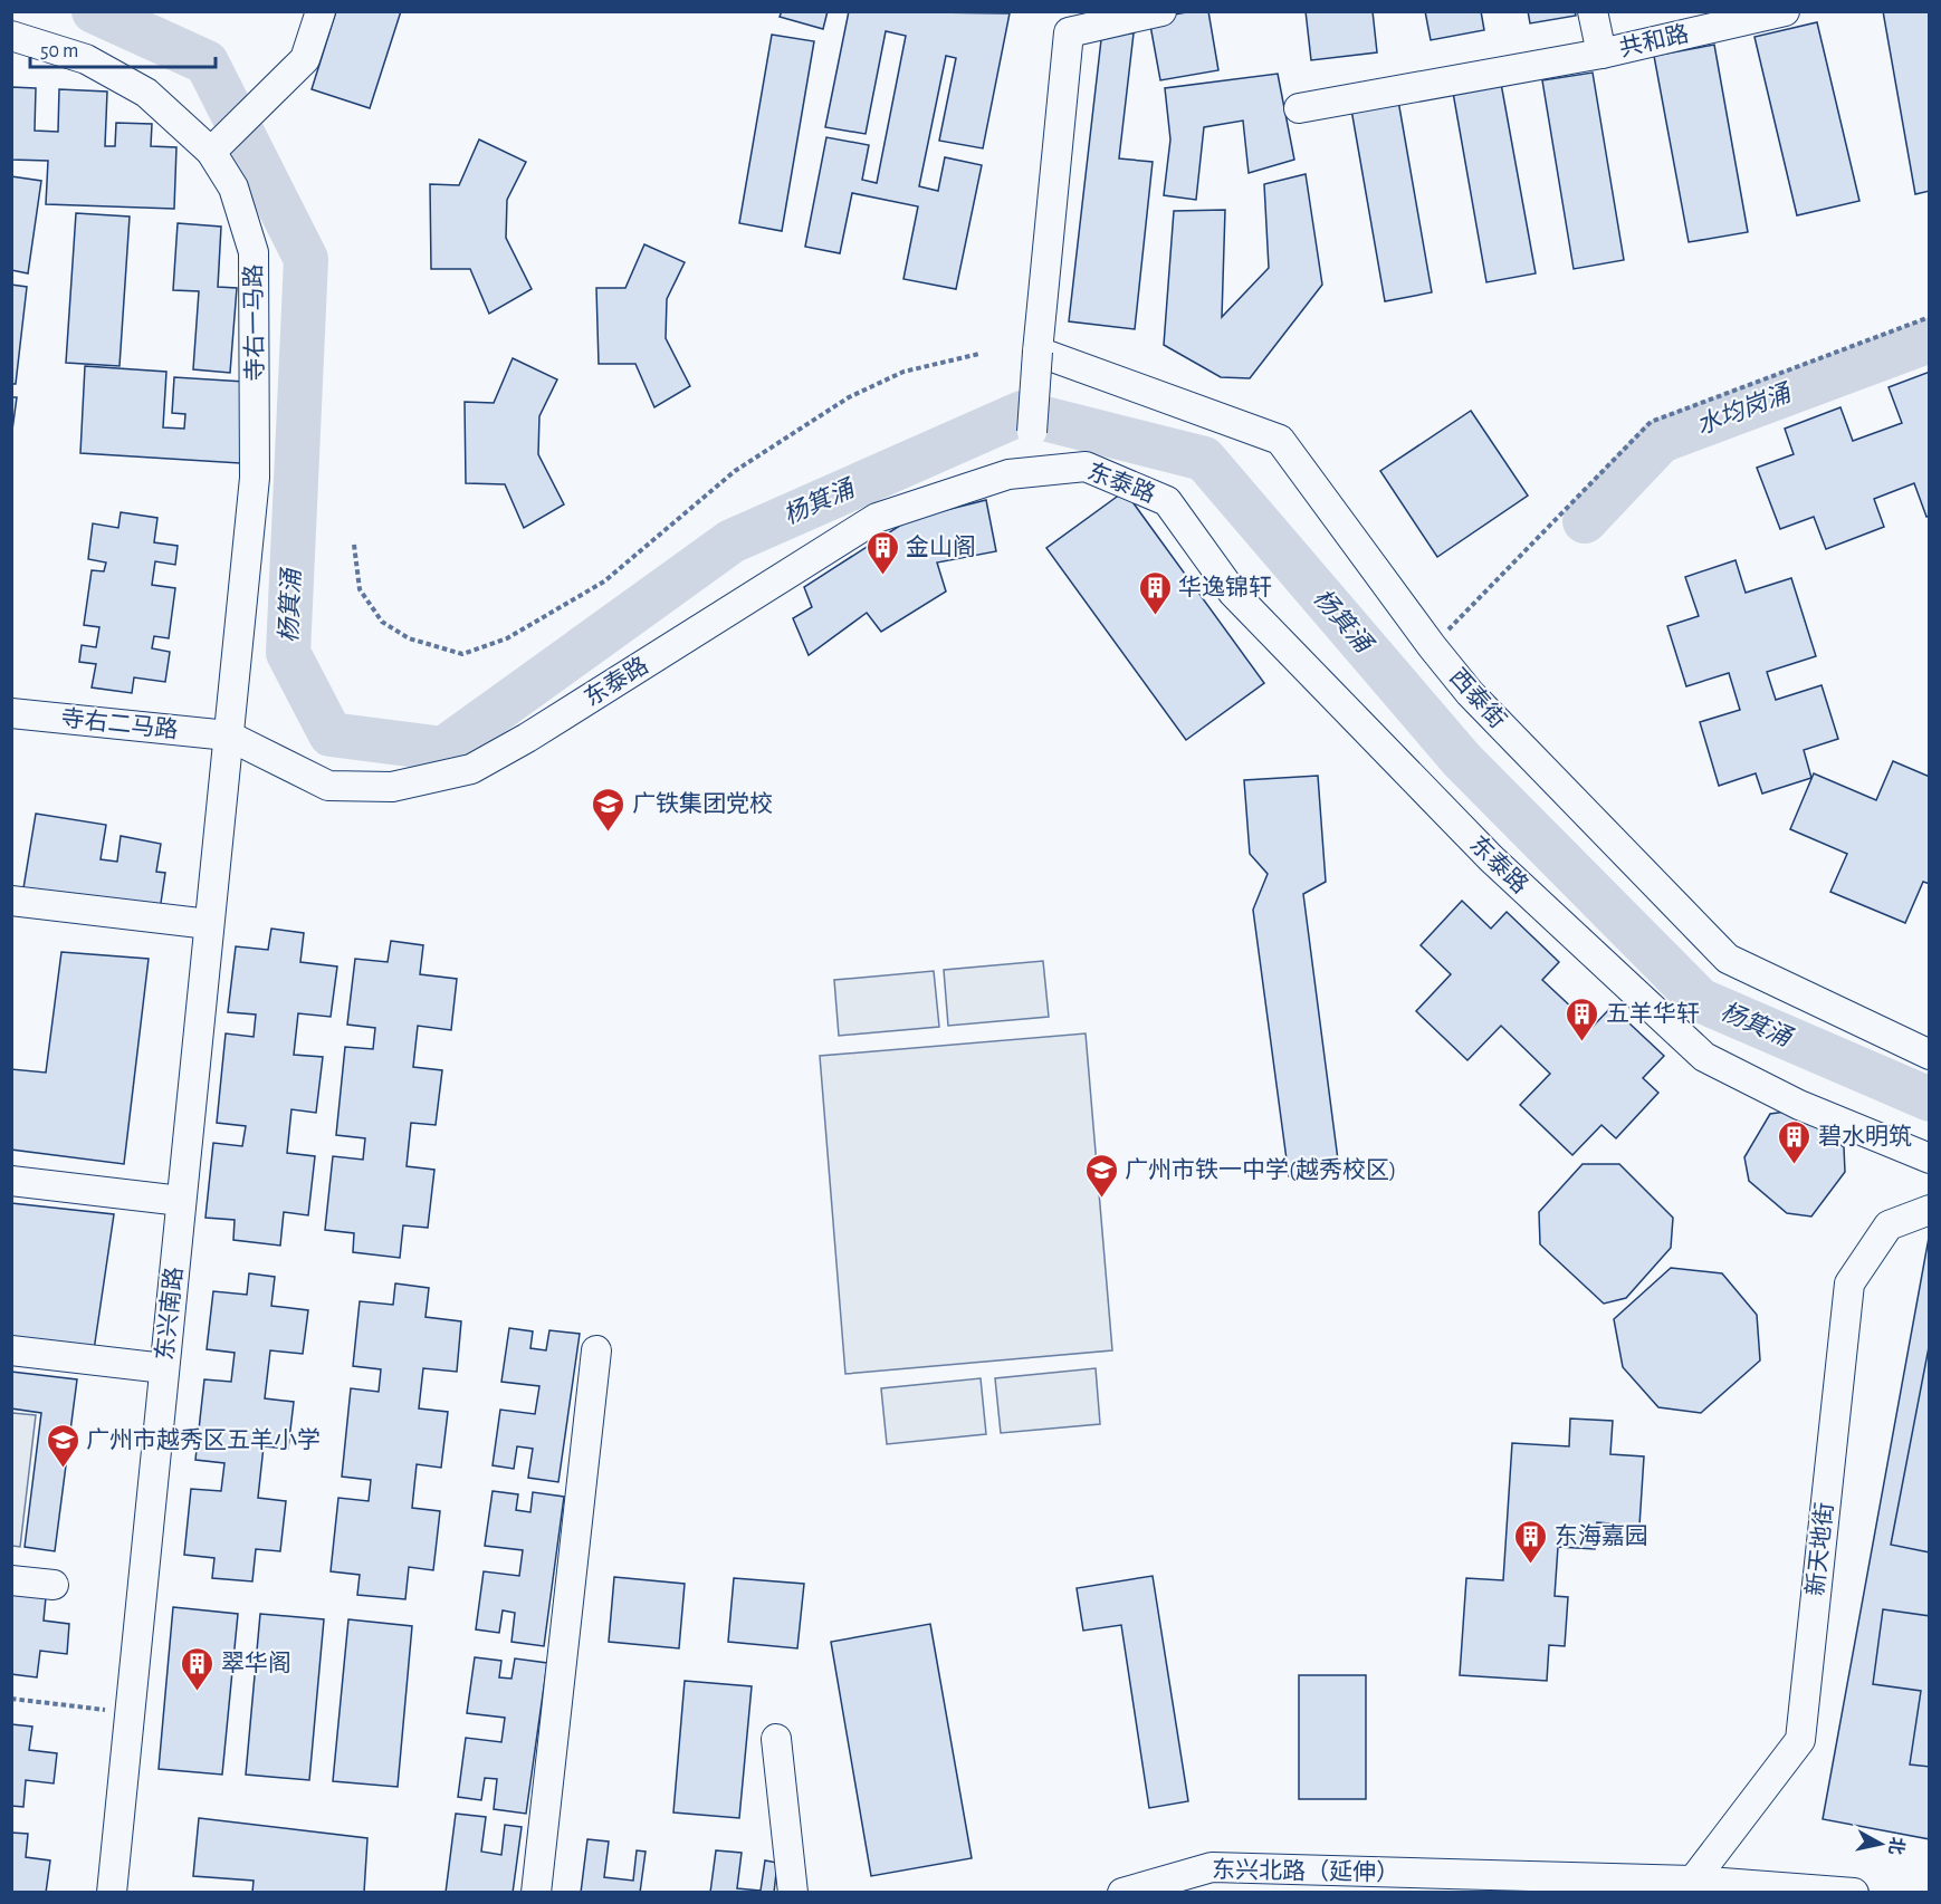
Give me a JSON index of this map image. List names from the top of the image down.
{
  "streets": {
    "street": [
      "共和路",
      "寺右一马路",
      "东泰路",
      "西泰街",
      "寺右二马路",
      "东兴南路",
      "新天地街",
      "东兴北路（延伸）"
    ]
  },
  "crossings": [
    ["寺右一马路", "东泰路"],
    ["寺右一马路", "寺右二马路"],
    ["寺右一马路", "东兴南路"],
    ["东泰路", "寺右二马路"],
    ["东泰路", "东兴南路"],
    ["寺右二马路", "东兴南路"],
    ["新天地街", "东兴北路（延伸）"]
  ],
  "water": ["水均岗涌", "杨箕涌"],
  "places": {
    "building": [
      "金山阁",
      "华逸锦轩",
      "五羊华轩",
      "碧水明筑",
      "东海嘉园",
      "翠华阁"
    ],
    "school or university": ["广铁集团党校", "广州市铁一中学(越秀校区)", "广州市越秀区五羊小学"]
  },
  "scale_bar": "50 m",
  "north": "right"
}
